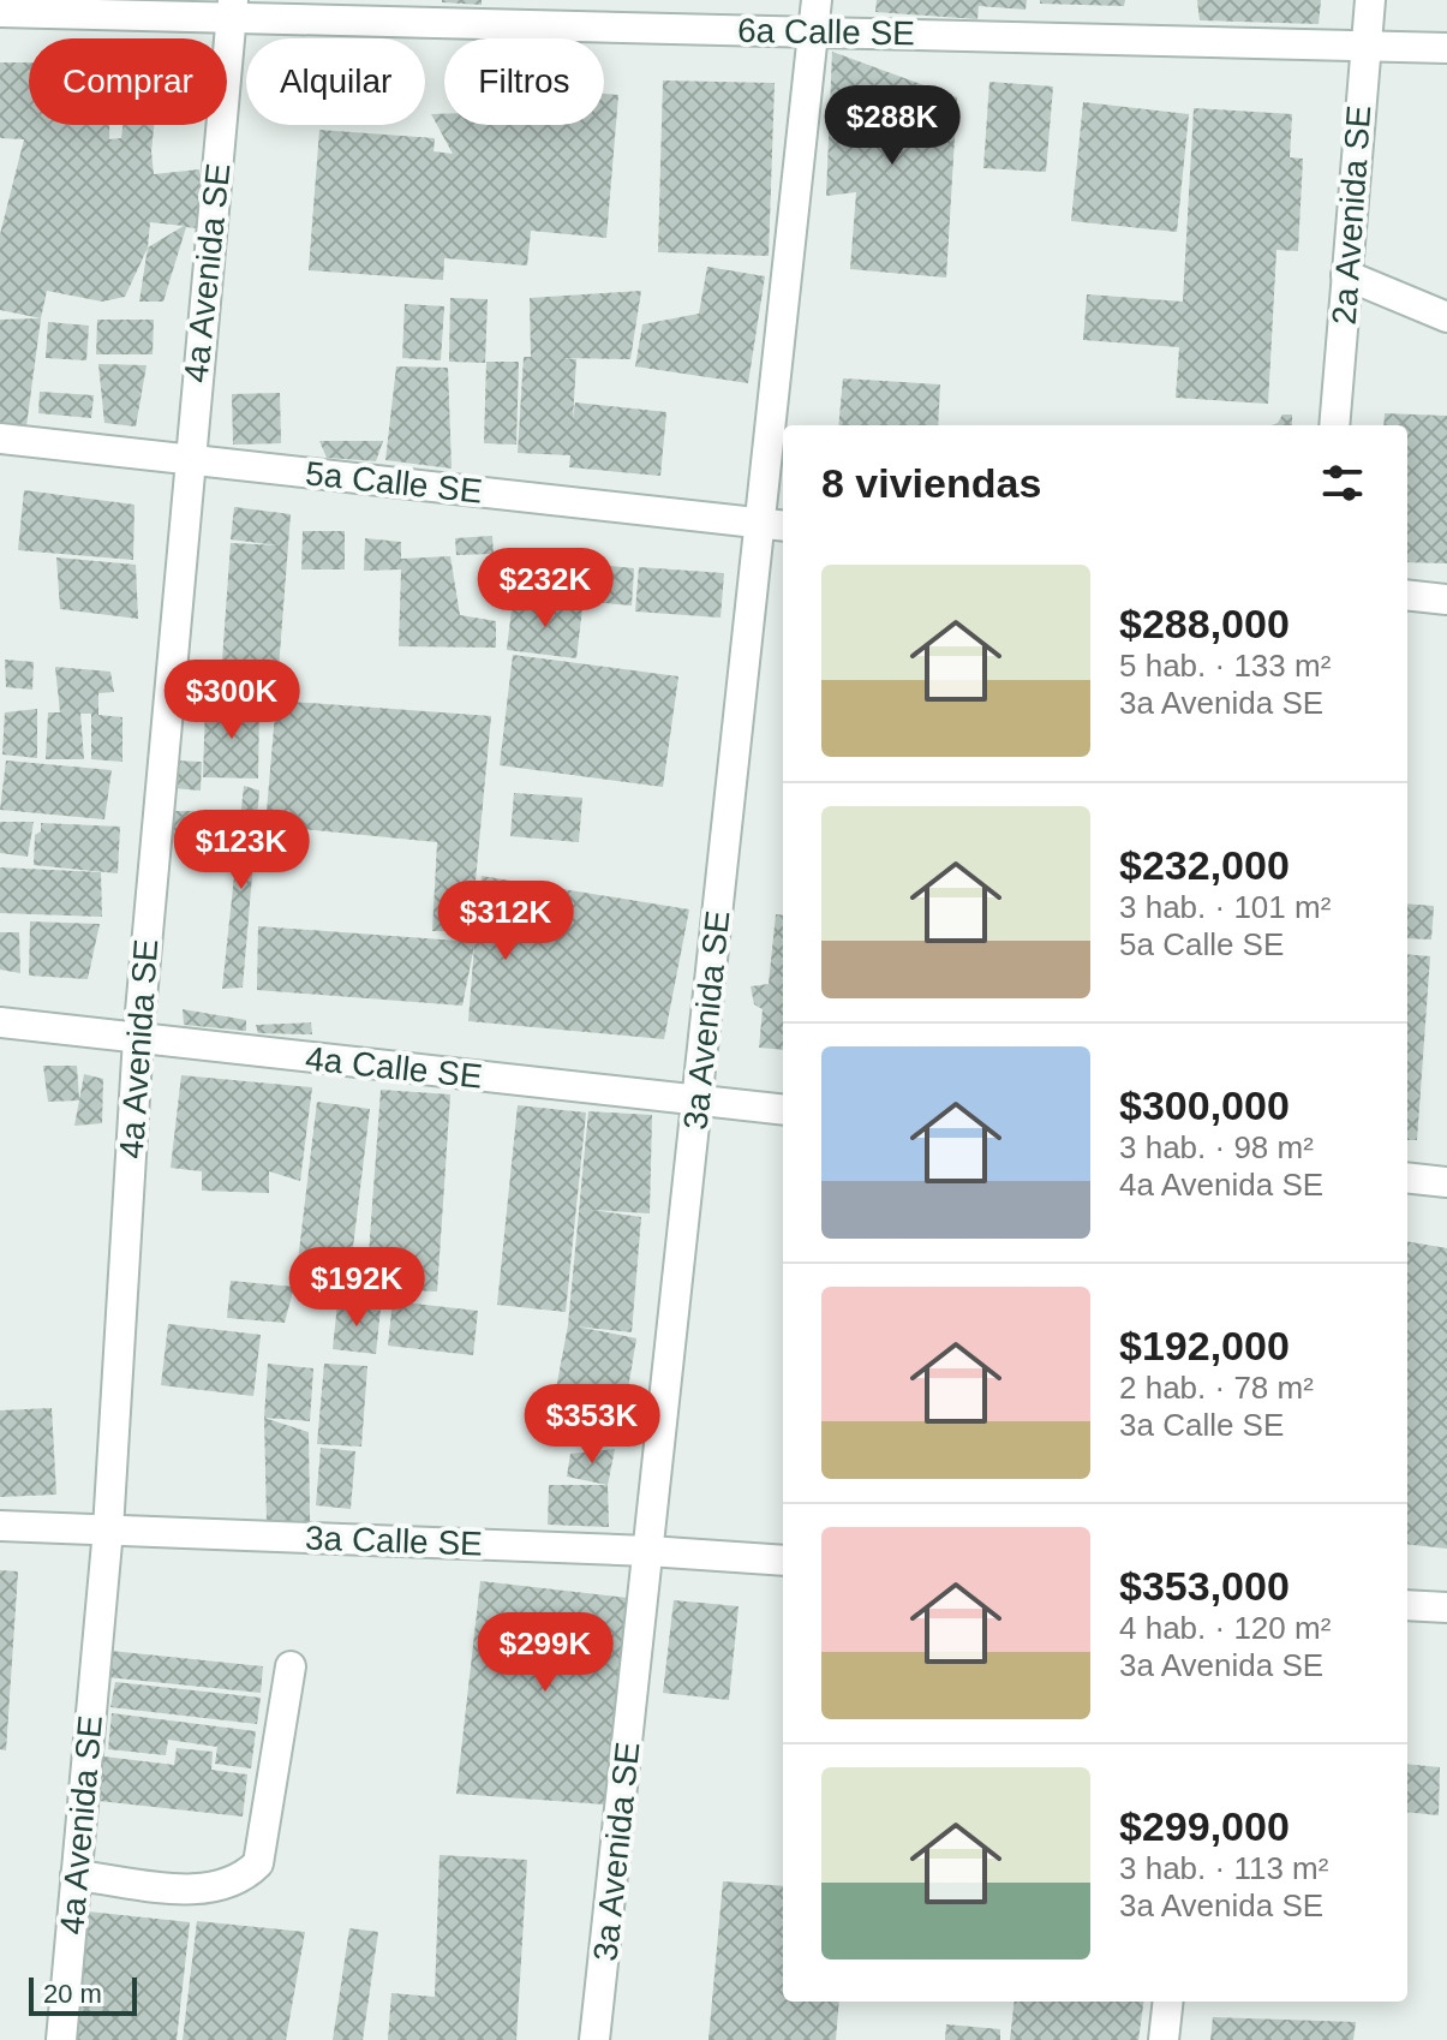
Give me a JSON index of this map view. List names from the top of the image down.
{
  "streets": {
    "street": [
      "6a Calle SE",
      "2a Avenida SE",
      "4a Avenida SE",
      "5a Calle SE",
      "3a Avenida SE",
      "4a Calle SE",
      "3a Calle SE"
    ]
  },
  "crossings": [
    ["6a Calle SE", "2a Avenida SE"],
    ["6a Calle SE", "4a Avenida SE"],
    ["6a Calle SE", "3a Avenida SE"],
    ["4a Avenida SE", "5a Calle SE"],
    ["4a Avenida SE", "4a Calle SE"],
    ["4a Avenida SE", "3a Calle SE"],
    ["5a Calle SE", "3a Avenida SE"],
    ["3a Avenida SE", "4a Calle SE"],
    ["3a Avenida SE", "3a Calle SE"]
  ],
  "scale_bar": "20 m",
  "page": {
    "chip": ["Comprar", "Alquilar", "Filtros"],
    "price": [
      "$288K",
      "$232K",
      "$300K",
      "$123K",
      "$312K",
      "$192K",
      "$353K",
      "$299K"
    ],
    "heading": "8 viviendas",
    "list": [
      {
        "name": "$288,000",
        "note": "5 hab. · 133 m² · 3a Avenida SE"
      },
      {
        "name": "$232,000",
        "note": "3 hab. · 101 m² · 5a Calle SE"
      },
      {
        "name": "$300,000",
        "note": "3 hab. · 98 m² · 4a Avenida SE"
      },
      {
        "name": "$192,000",
        "note": "2 hab. · 78 m² · 3a Calle SE"
      },
      {
        "name": "$353,000",
        "note": "4 hab. · 120 m² · 3a Avenida SE"
      },
      {
        "name": "$299,000",
        "note": "3 hab. · 113 m² · 3a Avenida SE"
      }
    ],
    "scale": "20 m"
  }
}
